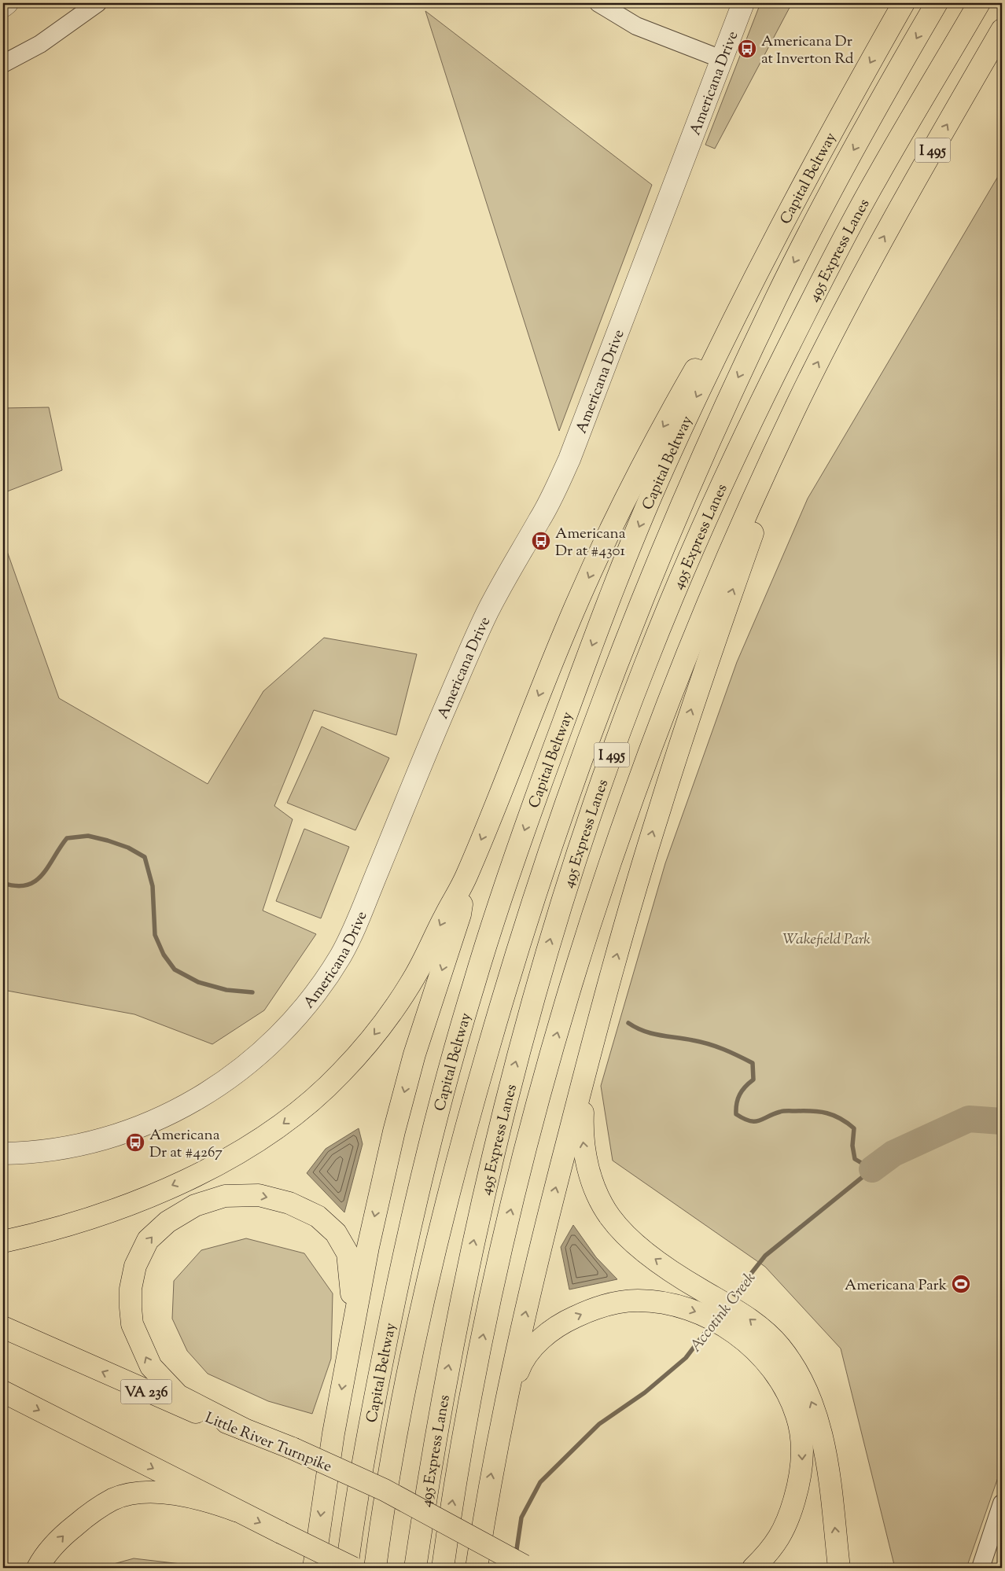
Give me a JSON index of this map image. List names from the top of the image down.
{
  "streets": {
    "main road": [
      "I 495",
      "Capital Beltway",
      "495 Express Lanes",
      "VA 236",
      "Little River Turnpike"
    ],
    "street": ["Americana Drive"]
  },
  "water": ["Accotink Creek"],
  "parks": ["Wakefield Park"],
  "places": {
    "bus stop": ["Americana Dr at Inverton Rd", "Americana Dr at #4301", "Americana Dr at #4267"],
    "sports": ["Americana Park"]
  }
}
